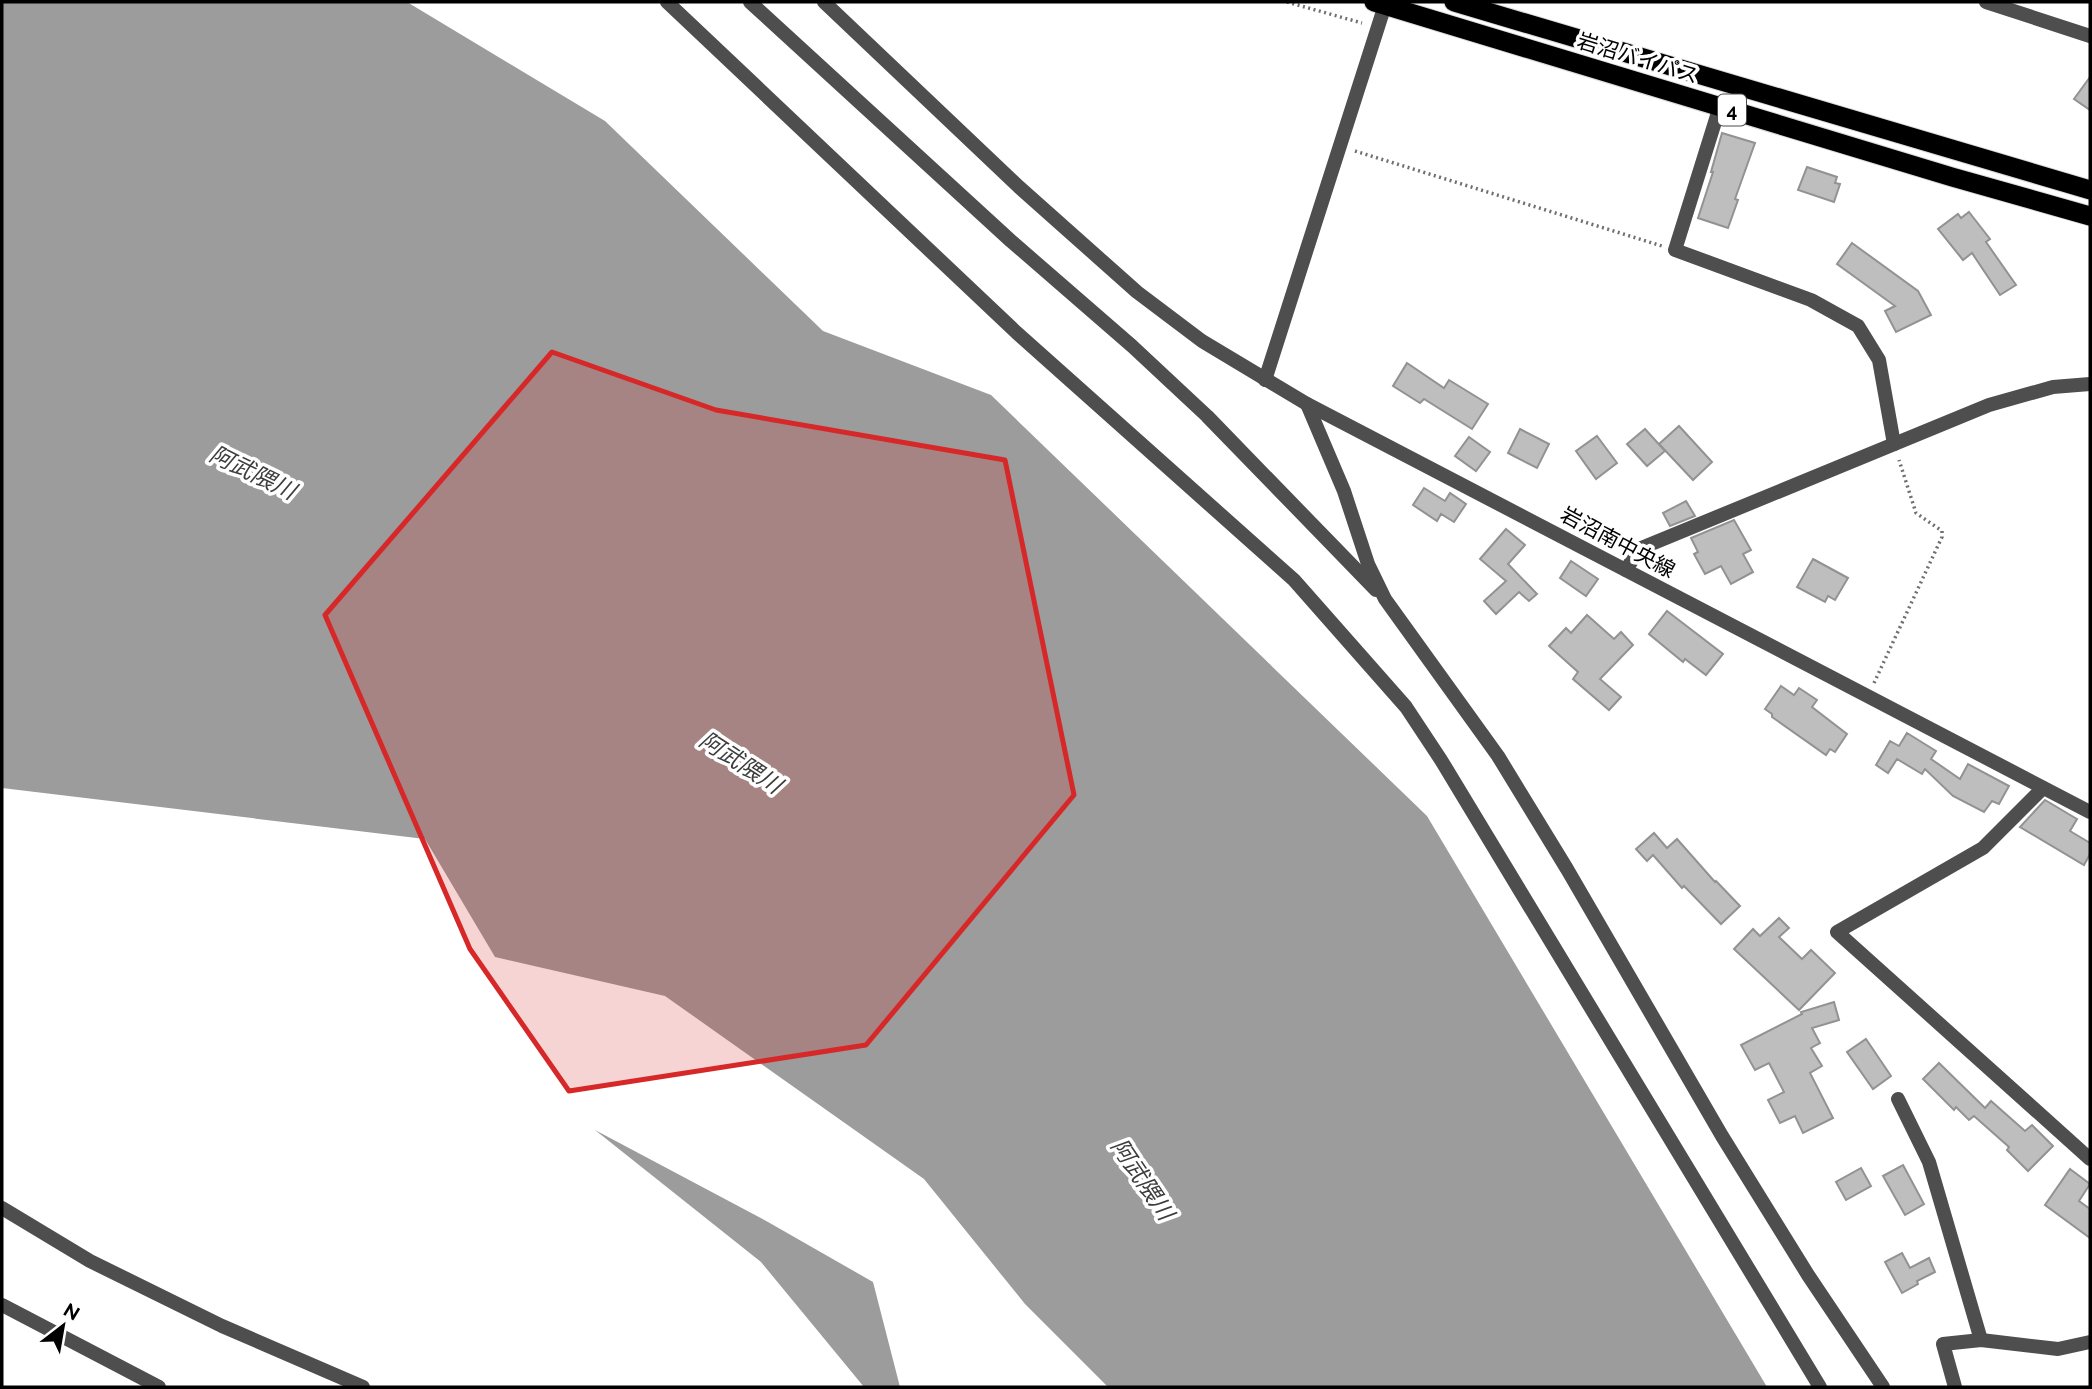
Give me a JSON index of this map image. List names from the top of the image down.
{
  "streets": {
    "highway": ["岩沼バイパス", "4"],
    "street": ["岩沼南中央線"]
  },
  "water": ["阿武隈川"],
  "north": "top right"
}
